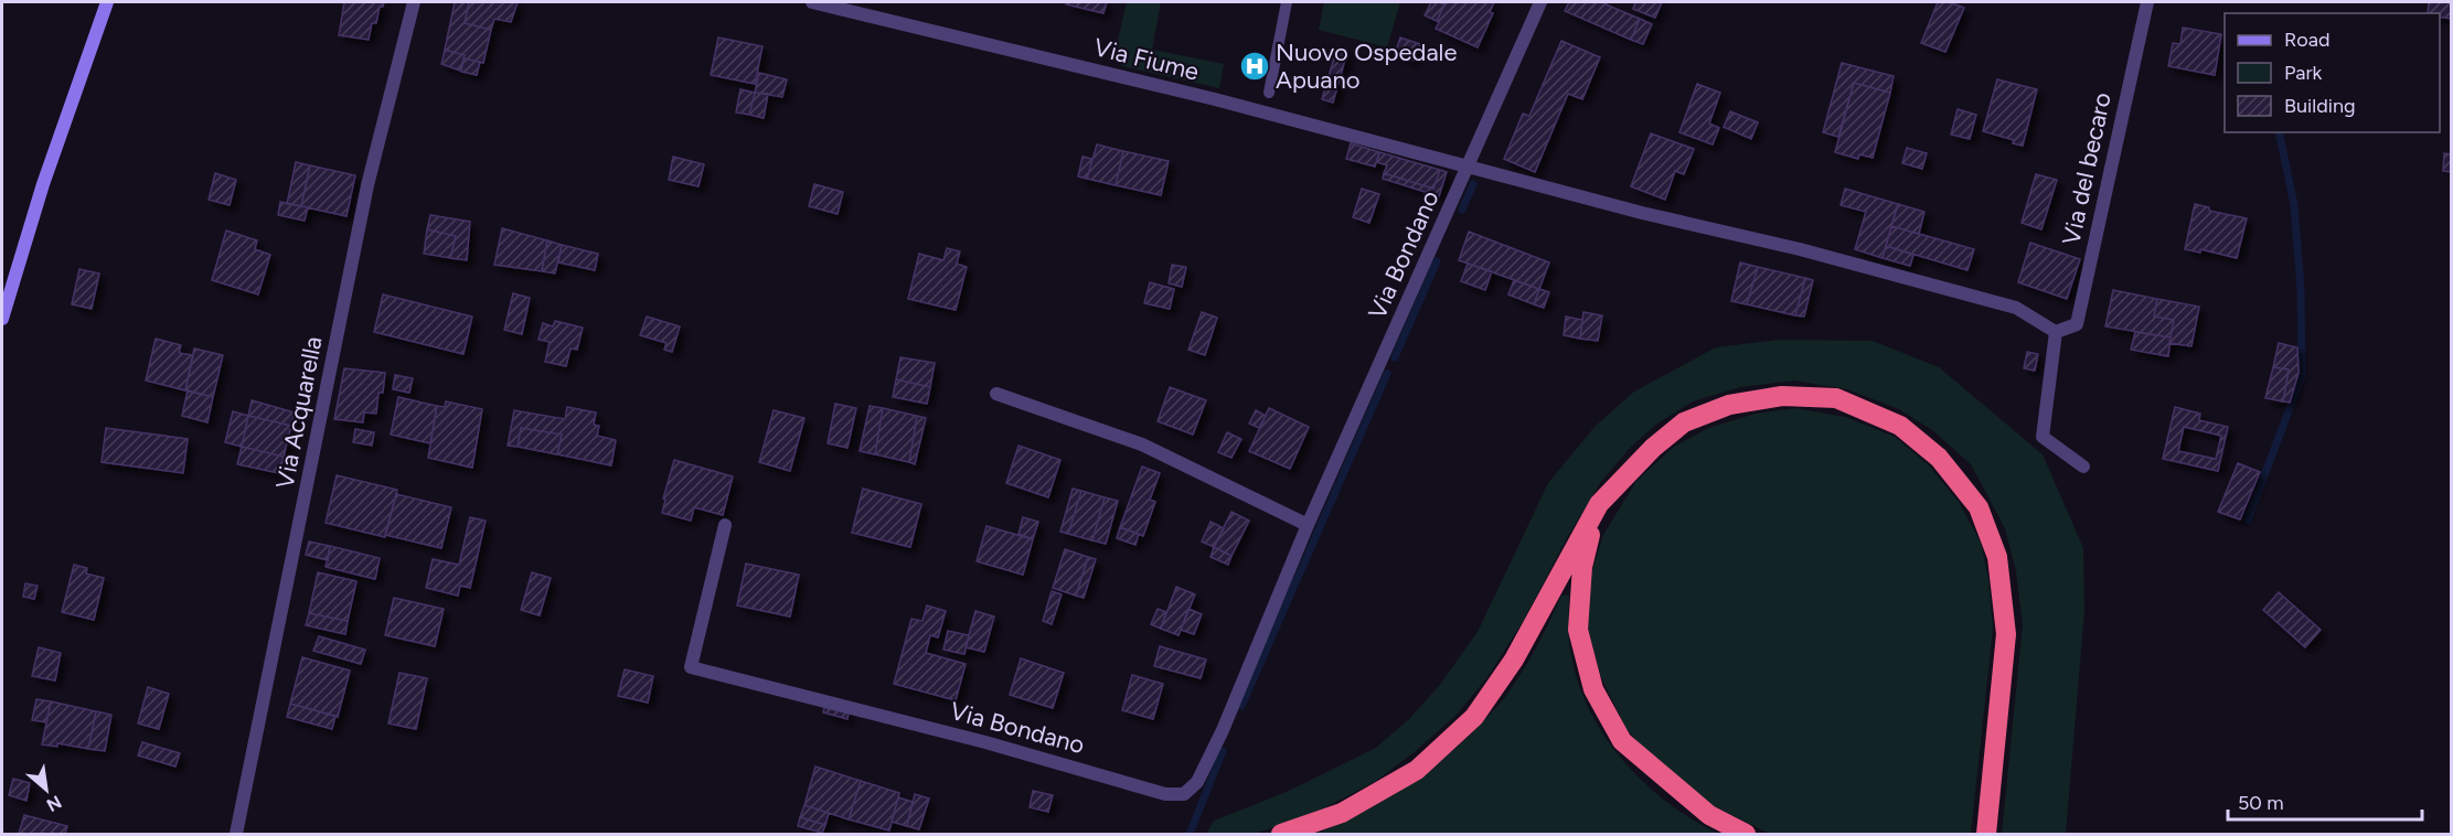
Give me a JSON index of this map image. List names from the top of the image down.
{
  "streets": {
    "street": [
      "Via Fiume",
      "Via del becaro",
      "Via Bondano",
      "Via Acquarella"
    ]
  },
  "crossings": [
    ["Via Fiume", "Via del becaro"],
    ["Via Fiume", "Via Bondano"]
  ],
  "places": {
    "hospital": ["Nuovo Ospedale Apuano"]
  },
  "legend": ["Road", "Park", "Building"],
  "scale_bar": "50 m",
  "north": "bottom right"
}
